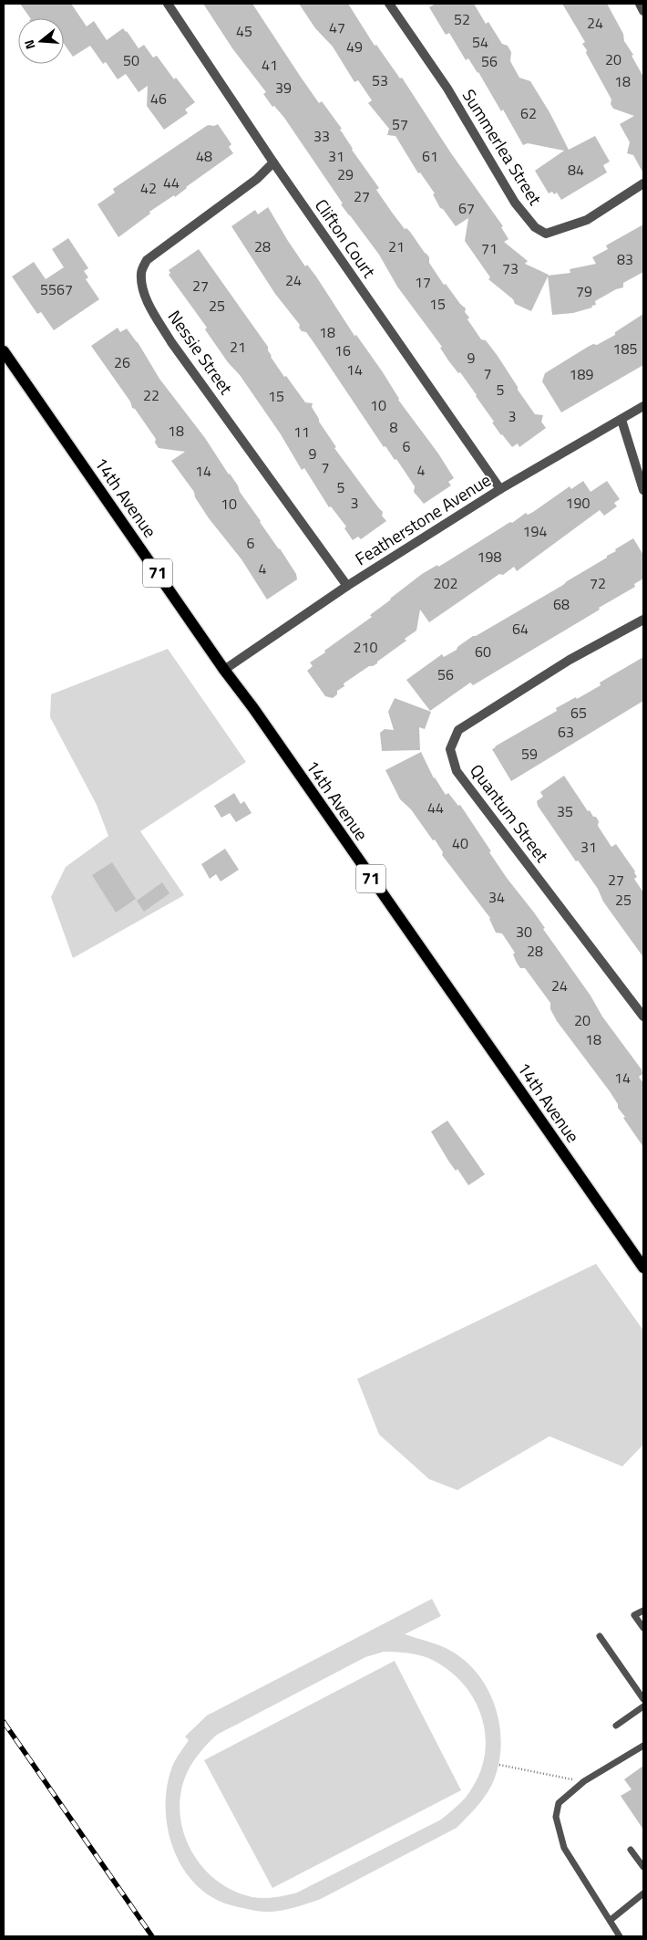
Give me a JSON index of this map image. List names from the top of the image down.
{
  "streets": {
    "main road": ["14th Avenue", "71"],
    "street": [
      "Summerlea Street",
      "Clifton Court",
      "Nessie Street",
      "Featherstone Avenue",
      "Quantum Street"
    ]
  },
  "crossings": [
    ["Clifton Court", "Nessie Street"],
    ["Clifton Court", "Featherstone Avenue"],
    ["Nessie Street", "Featherstone Avenue"],
    ["14th Avenue", "Featherstone Avenue"]
  ],
  "house_numbers": [
    "52",
    "24",
    "47",
    "45",
    "54",
    "49",
    "20",
    "50",
    "56",
    "41",
    "53",
    "18",
    "39",
    "46",
    "62",
    "57",
    "33",
    "48",
    "31",
    "61",
    "84",
    "29",
    "44",
    "42",
    "27",
    "67",
    "28",
    "21",
    "71",
    "83",
    "73",
    "24",
    "17",
    "27",
    "5567",
    "79",
    "15",
    "25",
    "18",
    "21",
    "185",
    "16",
    "9",
    "26",
    "14",
    "7",
    "189",
    "5",
    "22",
    "15",
    "10",
    "3",
    "8",
    "18",
    "11",
    "6",
    "9",
    "7",
    "4",
    "14",
    "5",
    "3",
    "190",
    "10",
    "194",
    "6",
    "198",
    "4",
    "202",
    "72",
    "68",
    "64",
    "210",
    "60",
    "56",
    "65",
    "63",
    "59",
    "44",
    "35",
    "40",
    "31",
    "27",
    "34",
    "25",
    "30",
    "28",
    "24",
    "20",
    "18",
    "14"
  ],
  "north": "left"
}
